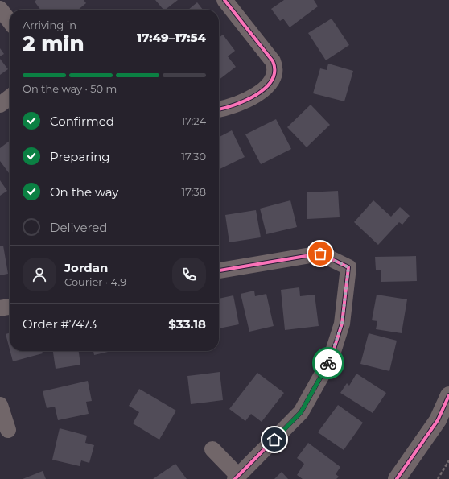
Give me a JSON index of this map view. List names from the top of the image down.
{
  "page": {
    "heading": ["2 min", "Arriving in", "17:49–17:54"],
    "panel": [
      "Jordan",
      "Courier · 4.9",
      "Order #7473",
      "$33.18"
    ],
    "bar": "On the way · 50 m",
    "list": [
      ["Confirmed", "17:24"],
      ["Preparing", "17:30"],
      ["On the way", "17:38"],
      "Delivered"
    ]
  }
}
